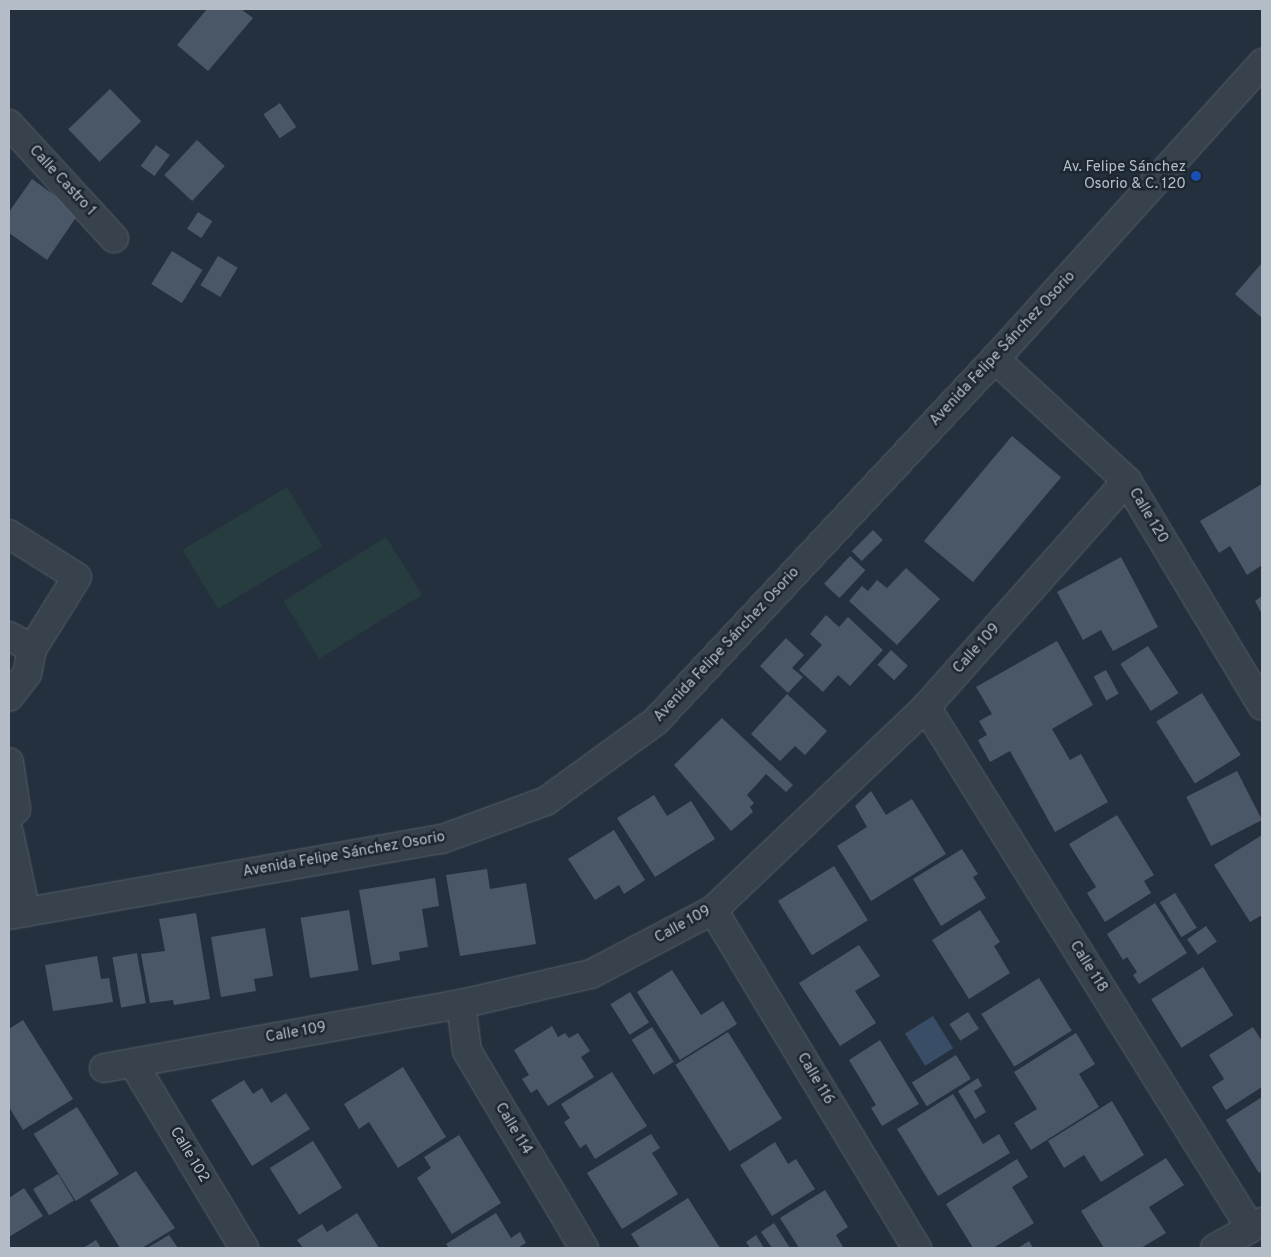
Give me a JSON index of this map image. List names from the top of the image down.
{
  "streets": {
    "street": [
      "Calle Castro 1",
      "Avenida Felipe Sánchez Osorio",
      "Calle 120",
      "Calle 109",
      "Calle 118",
      "Calle 116",
      "Calle 114",
      "Calle 102"
    ]
  },
  "crossings": [
    ["Avenida Felipe Sánchez Osorio", "Calle 120"],
    ["Calle 120", "Calle 109"],
    ["Calle 109", "Calle 118"],
    ["Calle 109", "Calle 116"],
    ["Calle 109", "Calle 114"],
    ["Calle 109", "Calle 102"]
  ],
  "places": ["Av. Felipe Sánchez Osorio & C. 120"]
}
